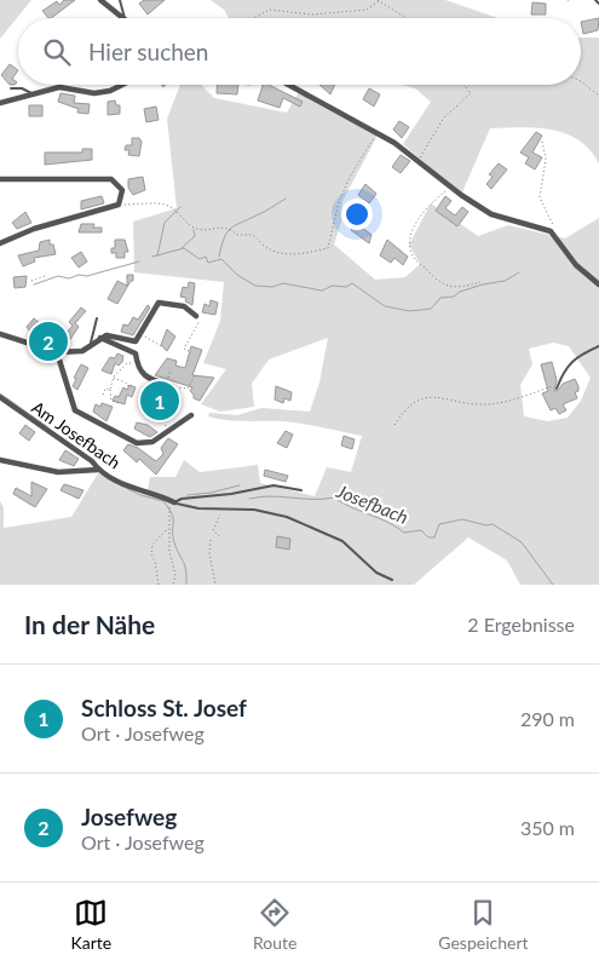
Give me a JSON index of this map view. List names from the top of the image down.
{
  "streets": {
    "street": ["Am Josefbach"]
  },
  "water": ["Josefbach"],
  "page": {
    "search": "Hier suchen",
    "pins": ["2", "1"],
    "heading": ["In der Nähe", "2 Ergebnisse"],
    "list": [
      {
        "mark": "1",
        "name": "Schloss St. Josef",
        "note": "Ort · Josefweg",
        "value": "290 m"
      },
      {
        "mark": "2",
        "name": "Josefweg",
        "note": "Ort · Josefweg",
        "value": "350 m"
      }
    ],
    "nav": ["Karte", "Route", "Gespeichert"]
  }
}
